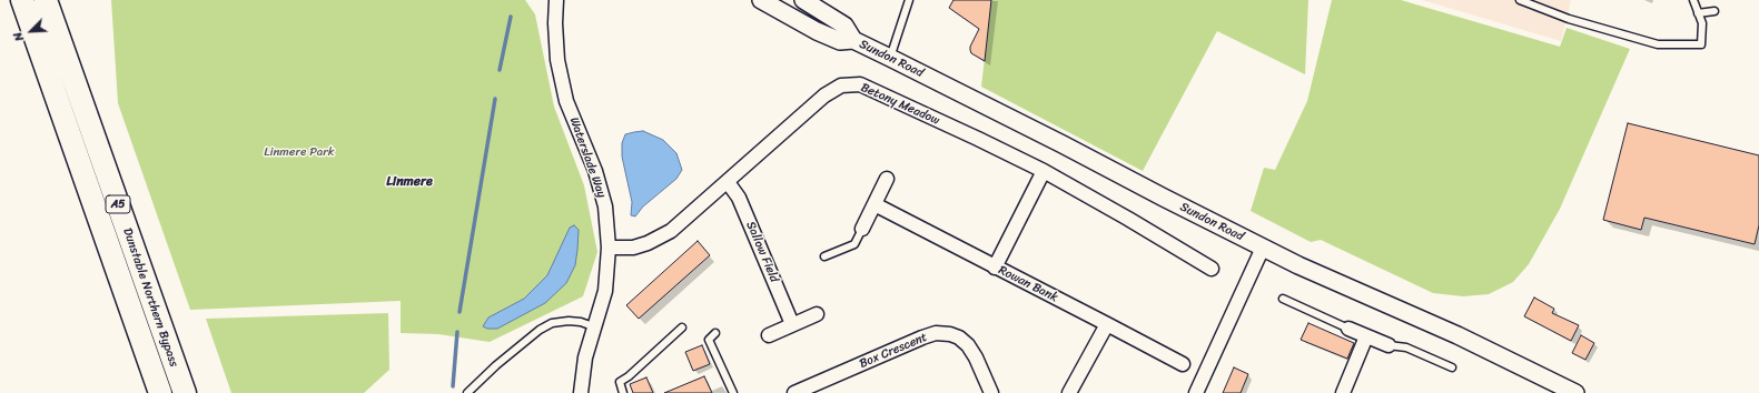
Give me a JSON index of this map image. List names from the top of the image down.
{
  "streets": {
    "highway": ["A5", "Dunstable Northern Bypass"],
    "street": [
      "Sundon Road",
      "Betony Meadow",
      "Waterslade Way",
      "Sallow Field",
      "Rowan Bank",
      "Box Crescent"
    ]
  },
  "crossings": [
    ["Betony Meadow", "Waterslade Way"],
    ["Betony Meadow", "Sallow Field"]
  ],
  "districts": ["Linmere"],
  "parks": ["Linmere Park"],
  "north": "bottom left"
}
